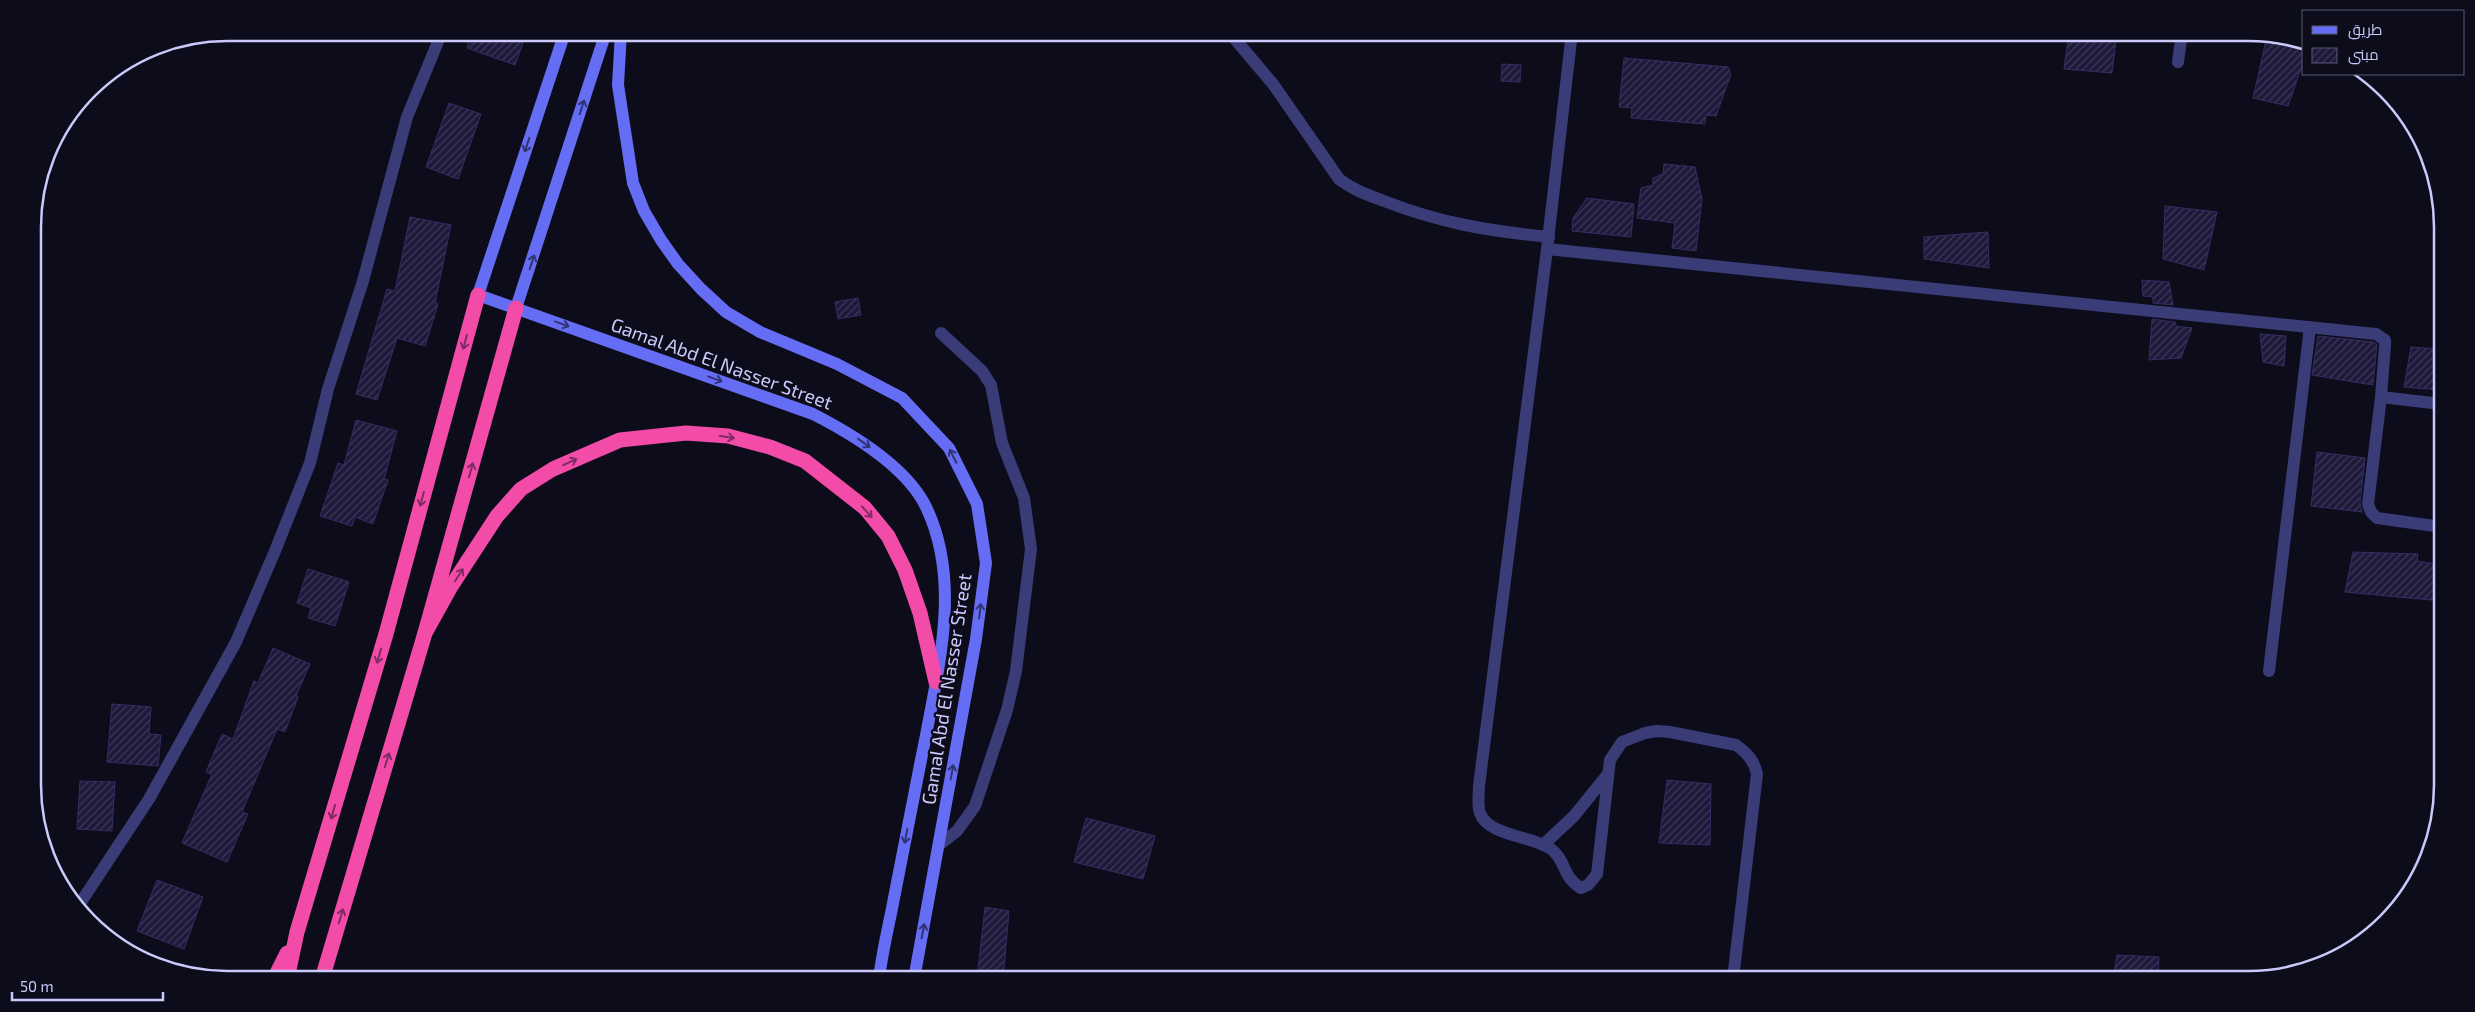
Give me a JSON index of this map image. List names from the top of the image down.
{
  "streets": {
    "main road": ["Gamal Abd El Nasser Street"]
  },
  "legend": ["طريق", "مبنى"],
  "scale_bar": "50 m"
}
